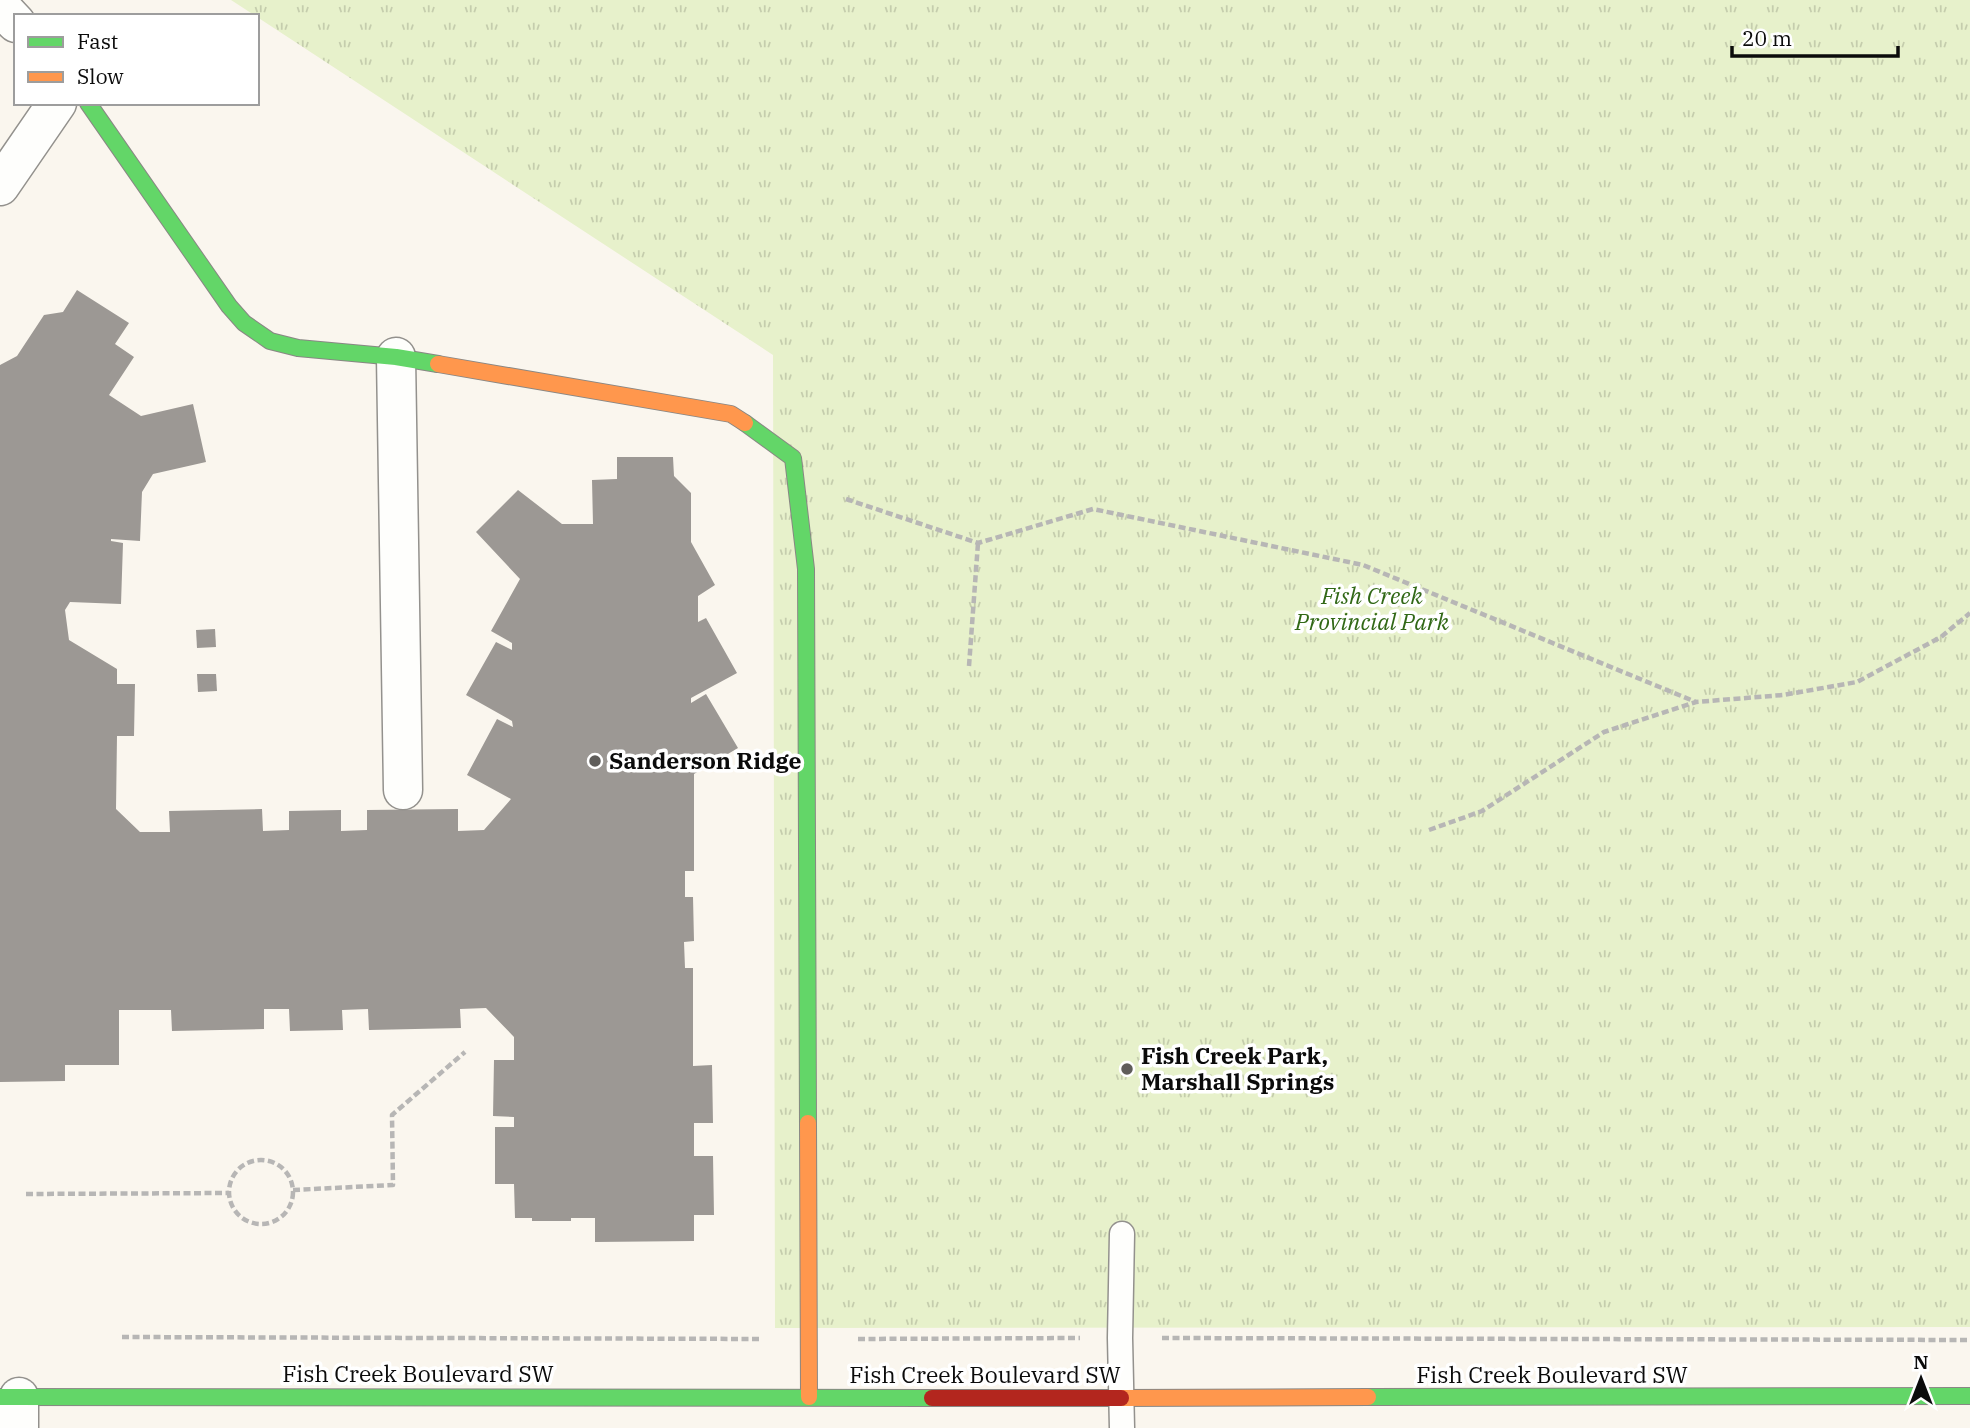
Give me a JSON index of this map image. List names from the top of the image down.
{
  "streets": {
    "main road": ["Fish Creek Boulevard SW"]
  },
  "parks": ["Fish Creek Provincial Park"],
  "places": ["Sanderson Ridge", "Fish Creek Park, Marshall Springs"],
  "legend": ["Fast", "Slow"],
  "scale_bar": "20 m",
  "north": "top"
}
